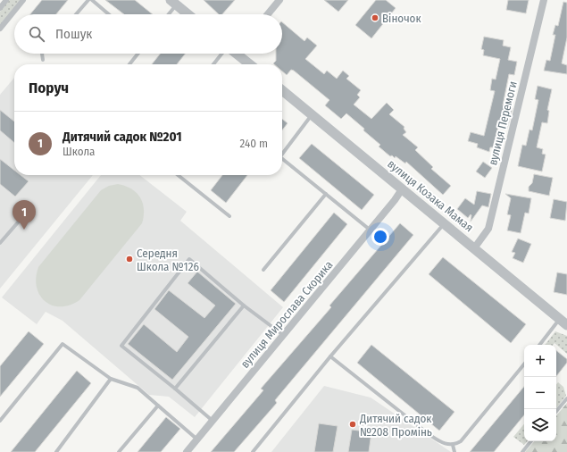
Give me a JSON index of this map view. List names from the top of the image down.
{
  "streets": {
    "street": ["вулиця Перемоги", "вулиця Козака Мамая", "вулиця Мирослава Скорика"]
  },
  "crossings": [
    ["вулиця Перемоги", "вулиця Козака Мамая"],
    ["вулиця Козака Мамая", "вулиця Мирослава Скорика"]
  ],
  "places": ["Віночок", "Середня Школа №126", "Дитячий садок №208 Промінь"],
  "page": {
    "search": "Пошук",
    "heading": "Поруч",
    "list": [
      {
        "mark": "1",
        "name": "Дитячий садок №201",
        "note": "Школа",
        "value": "240 m"
      }
    ],
    "pins": "1",
    "map_buttons": ["+", "−"]
  }
}
